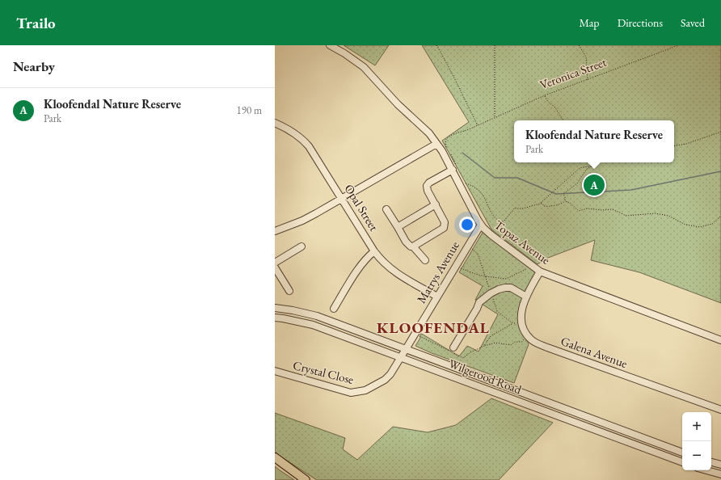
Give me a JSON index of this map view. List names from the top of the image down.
{
  "streets": {
    "street": [
      "Opal Street",
      "Topaz Avenue",
      "Matrys Avenue",
      "Galena Avenue",
      "Crystal Close",
      "Wilgerood Road"
    ],
    "path": ["Veronica Street"]
  },
  "crossings": [
    ["Opal Street", "Matrys Avenue"],
    ["Topaz Avenue", "Matrys Avenue"],
    ["Matrys Avenue", "Crystal Close"],
    ["Matrys Avenue", "Wilgerood Road"],
    ["Crystal Close", "Wilgerood Road"]
  ],
  "districts": ["KLOOFENDAL"],
  "page": {
    "header": "Trailo",
    "nav": ["Map", "Directions", "Saved"],
    "heading": "Nearby",
    "list": [
      {
        "mark": "A",
        "name": "Kloofendal Nature Reserve",
        "note": "Park",
        "value": "190 m"
      }
    ],
    "popup": ["Kloofendal Nature Reserve", "Park"],
    "pins": "A",
    "map_buttons": ["+", "−"]
  }
}
